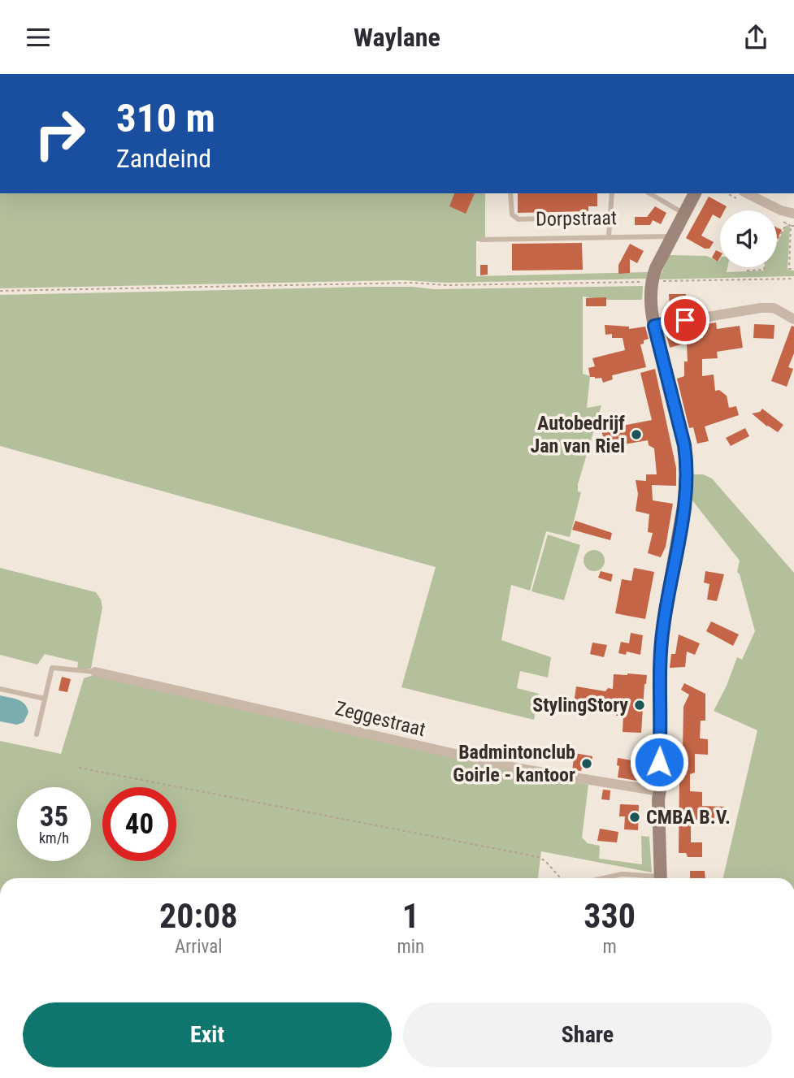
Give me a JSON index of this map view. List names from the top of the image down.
{
  "streets": {
    "street": ["Zeggestraat"],
    "lane": ["Dorpstraat"]
  },
  "places": [
    "Autobedrijf Jan van Riel",
    "StylingStory",
    "Badmintonclub Goirle - kantoor",
    "CMBA B.V."
  ],
  "page": {
    "header": "Waylane",
    "turn": ["310 m", "Zandeind"],
    "speed": "35 km/h",
    "limit": "40",
    "eta": [
      "20:08",
      "Arrival",
      "1",
      "min",
      "330",
      "m"
    ],
    "buttons": ["Exit", "Share"]
  }
}
